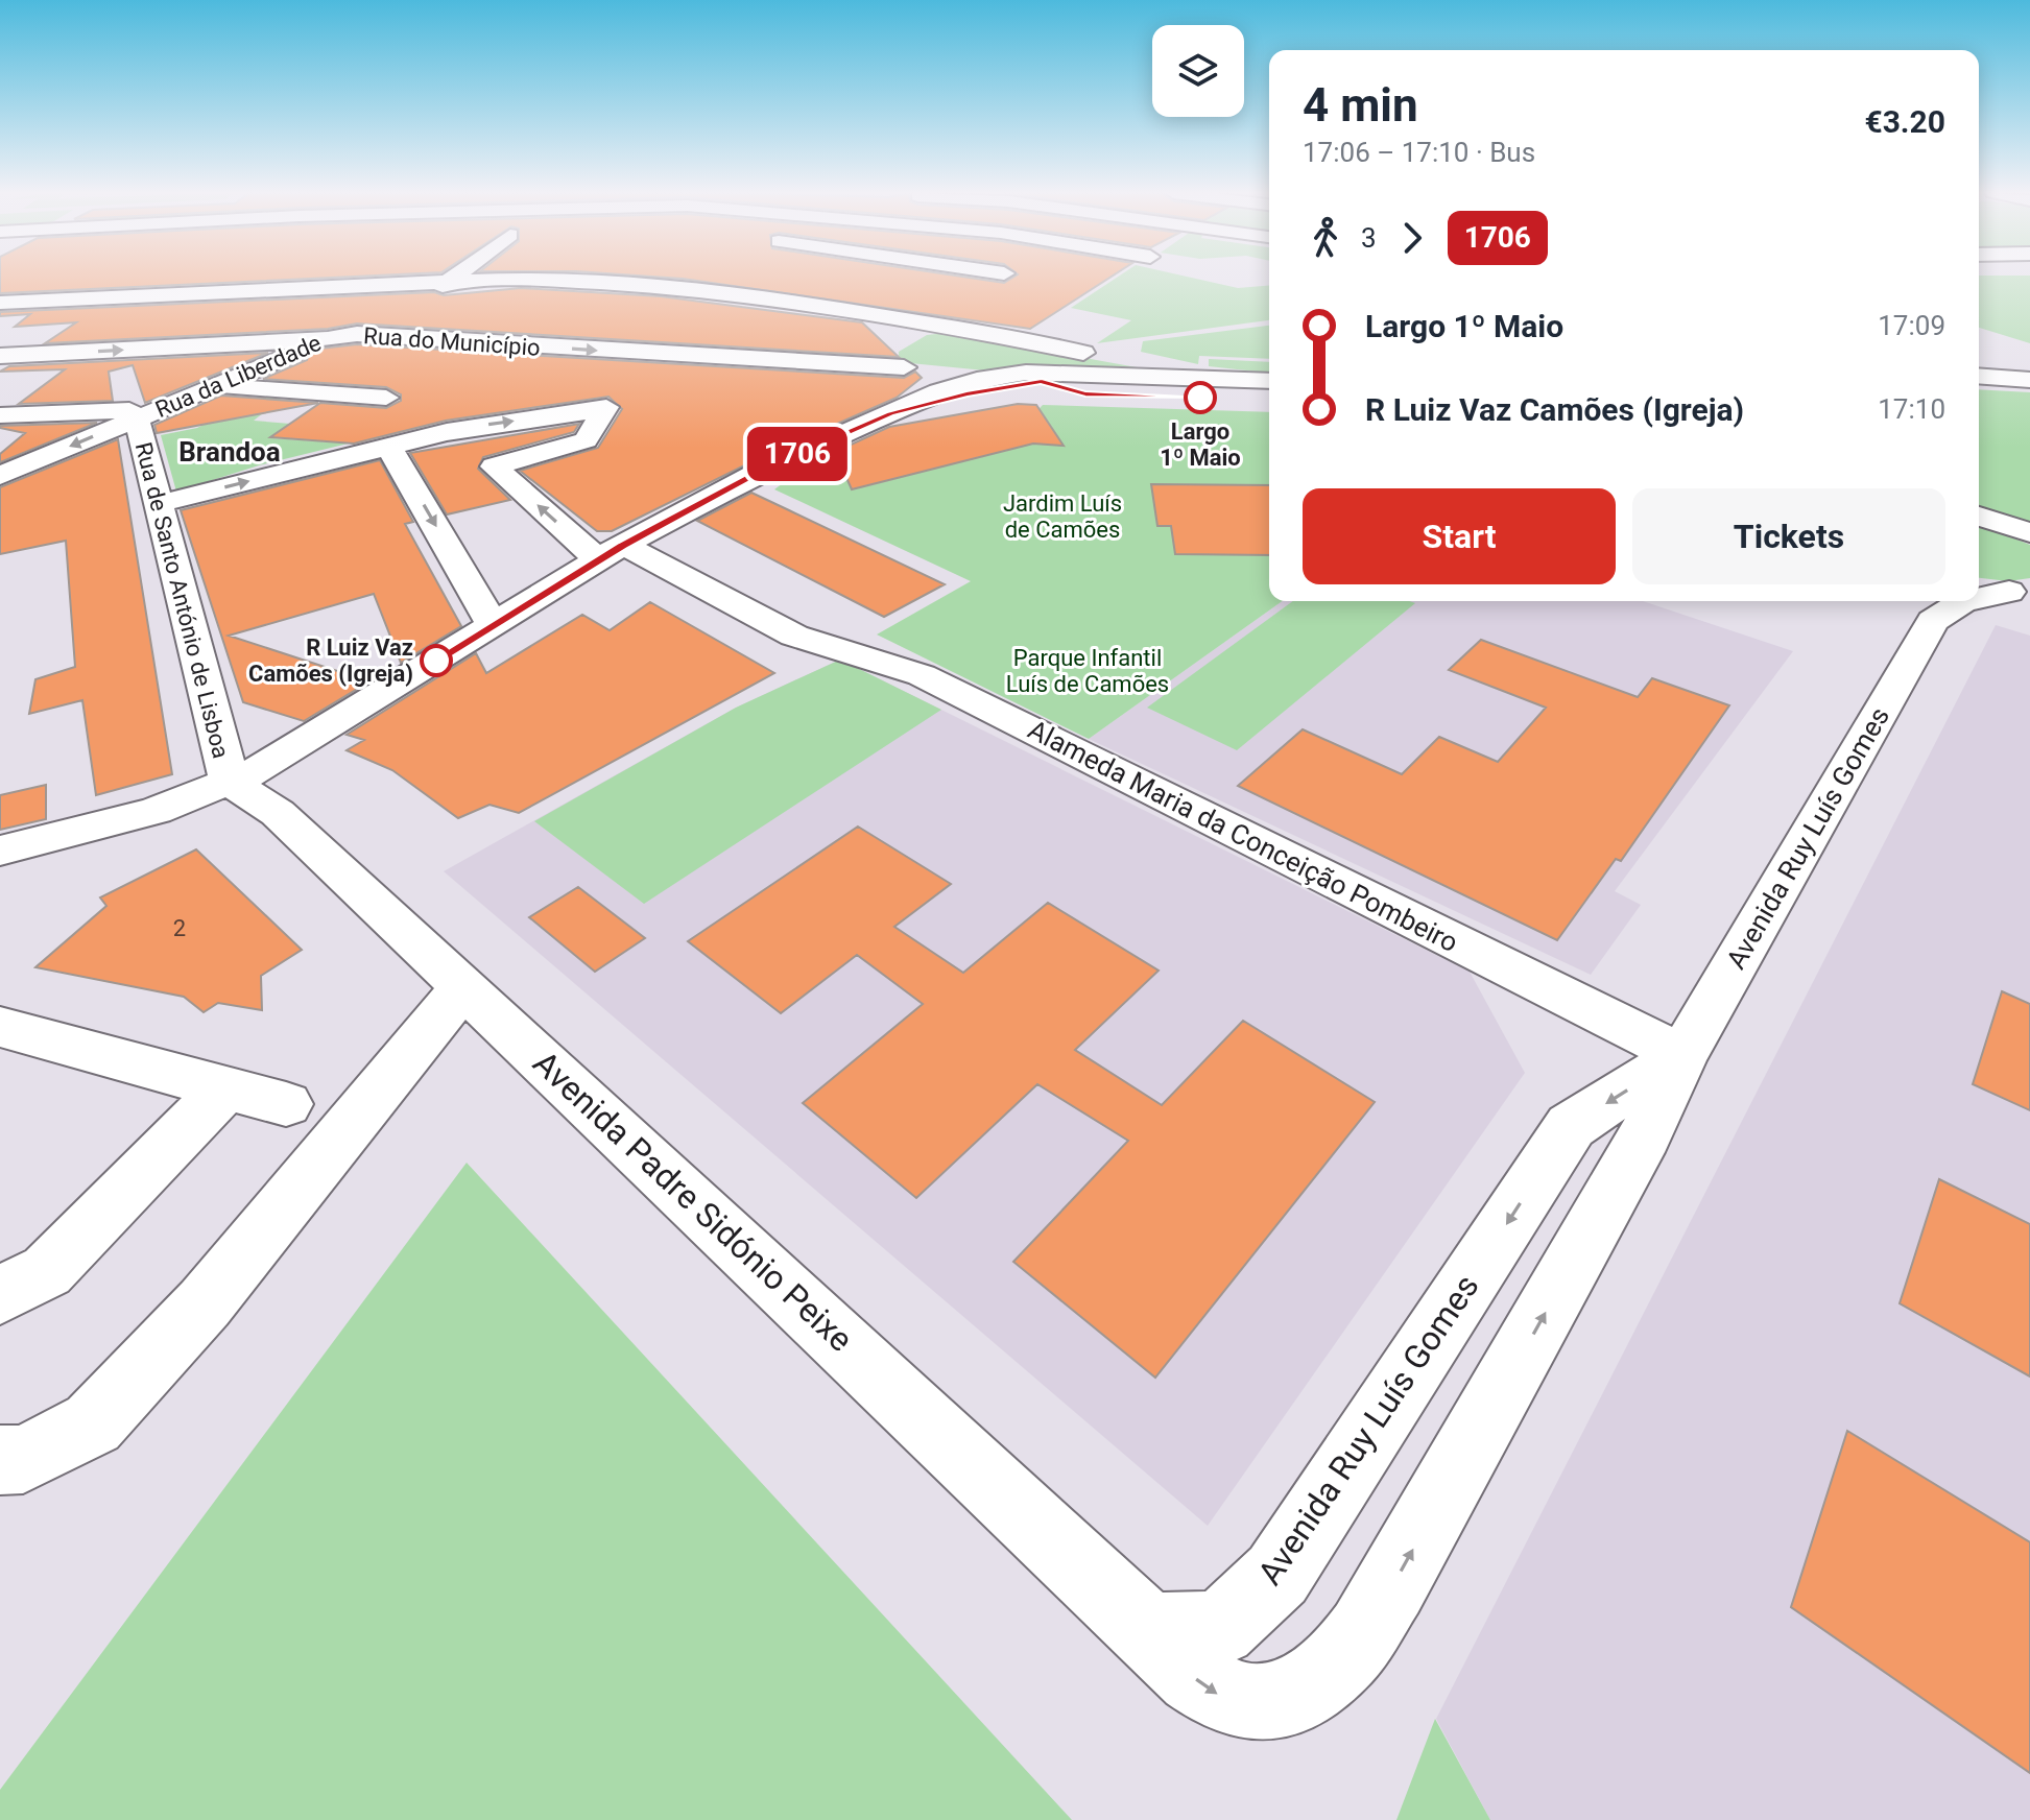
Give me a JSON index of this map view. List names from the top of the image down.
{
  "streets": {
    "main road": [
      "Rua do Município",
      "Rua da Liberdade",
      "Rua de Santo António de Lisboa",
      "Alameda Maria da Conceição Pombeiro",
      "Avenida Ruy Luís Gomes",
      "Avenida Padre Sidónio Peixe"
    ]
  },
  "crossings": [
    ["Rua do Município", "Rua da Liberdade"],
    ["Rua da Liberdade", "Rua de Santo António de Lisboa"],
    ["Rua de Santo António de Lisboa", "Avenida Padre Sidónio Peixe"],
    ["Alameda Maria da Conceição Pombeiro", "Avenida Ruy Luís Gomes"],
    ["Avenida Ruy Luís Gomes", "Avenida Padre Sidónio Peixe"]
  ],
  "districts": ["Brandoa"],
  "parks": ["Jardim Luís de Camões", "Parque Infantil Luís de Camões"],
  "places": ["Largo 1º Maio", "R Luiz Vaz Camões (Igreja)"],
  "lines": ["bus line 1706"],
  "house_numbers": ["2"],
  "page": {
    "on_map": "1706",
    "heading": ["4 min", "17:06 – 17:10 · Bus", "€3.20"],
    "legs": ["3", "1706"],
    "list": [
      {
        "name": "Largo 1º Maio",
        "value": "17:09"
      },
      {
        "name": "R Luiz Vaz Camões (Igreja)",
        "value": "17:10"
      }
    ],
    "buttons": ["Start", "Tickets"]
  }
}
